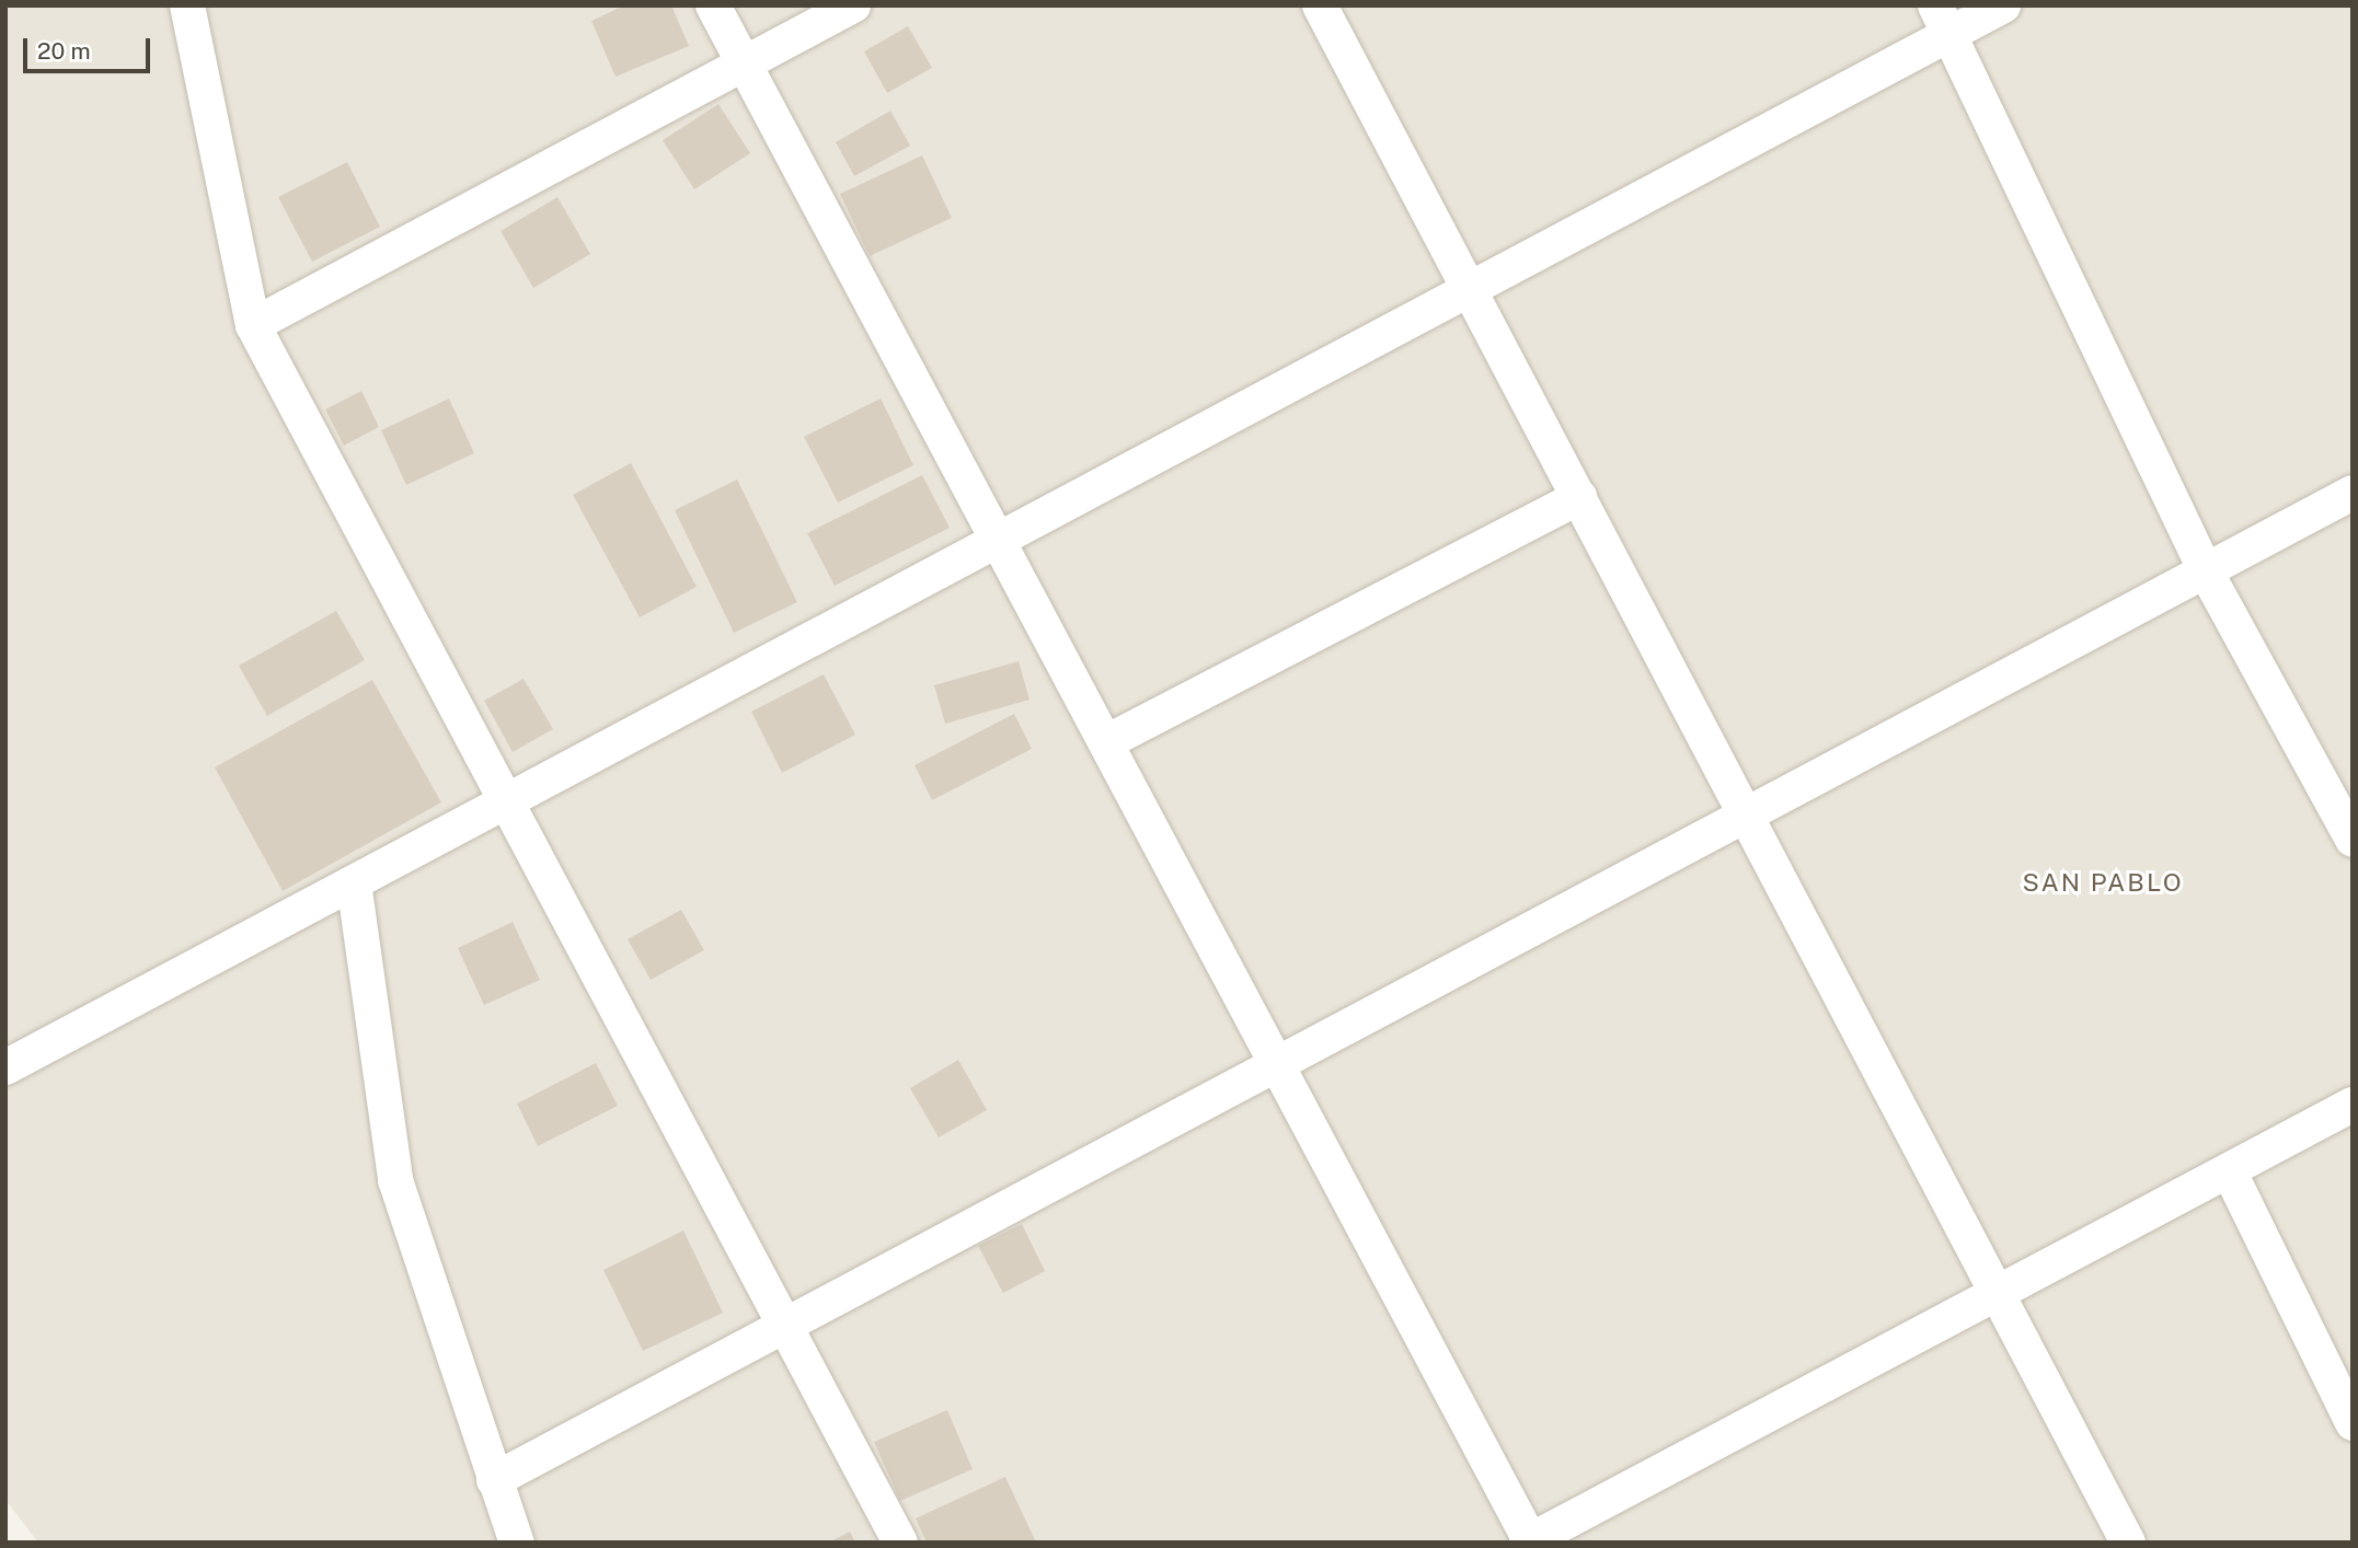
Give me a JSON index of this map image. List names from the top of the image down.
{
  "districts": ["SAN PABLO"],
  "scale_bar": "20 m"
}
